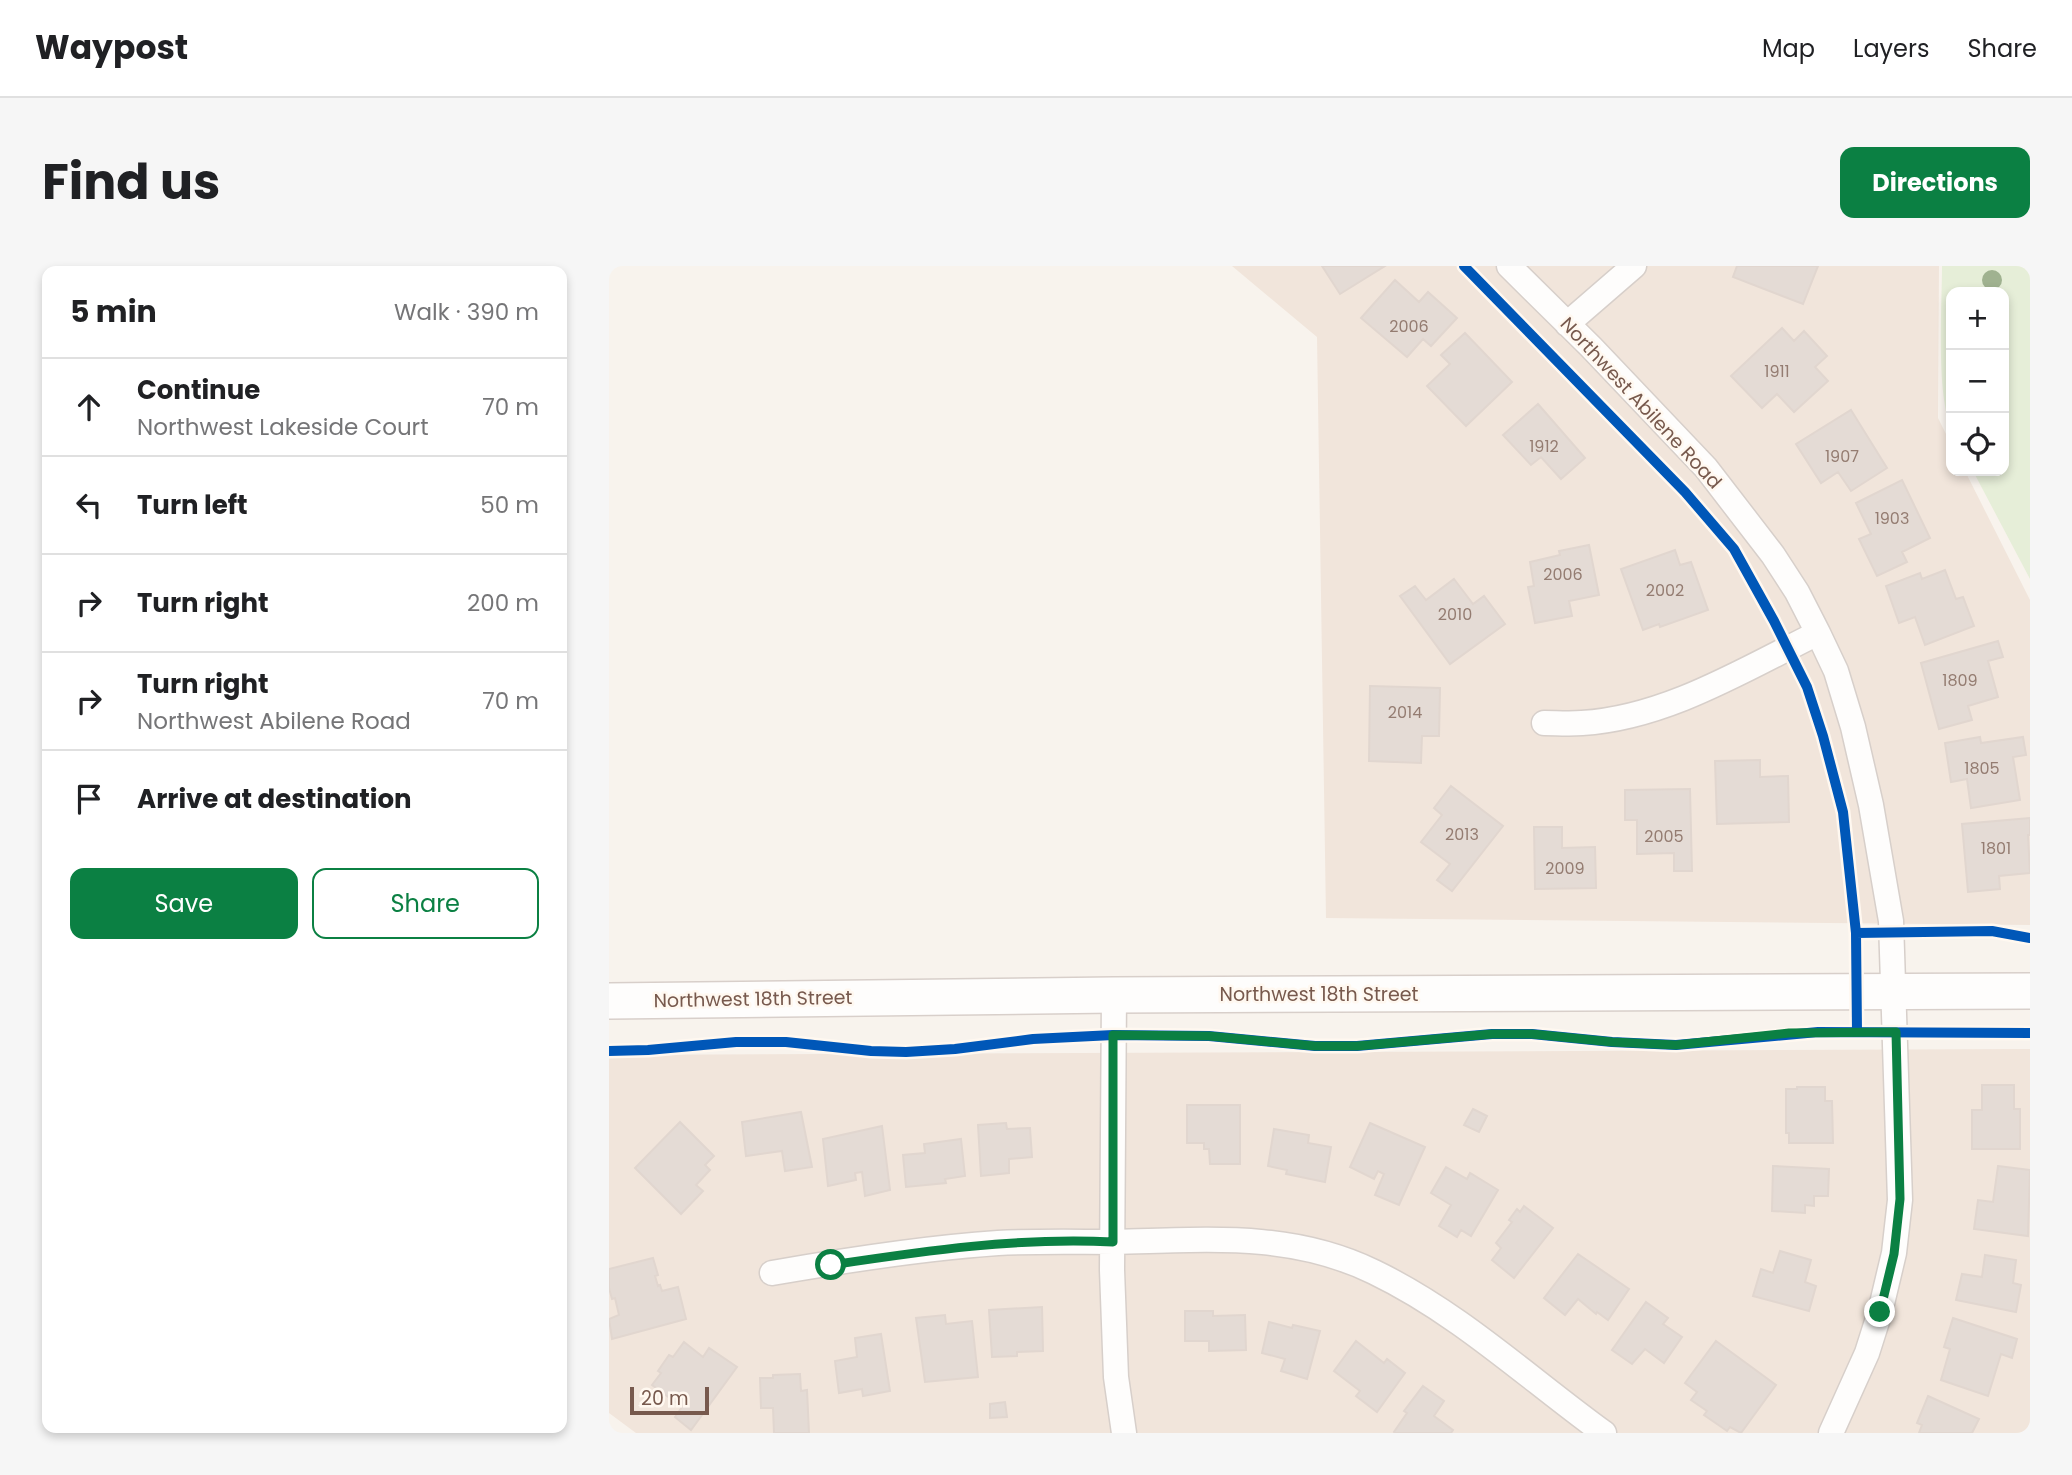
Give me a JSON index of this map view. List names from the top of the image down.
{
  "streets": {
    "main road": ["Northwest 18th Street"],
    "street": ["Northwest Abilene Road"]
  },
  "crossings": [
    ["Northwest Abilene Road", "Northwest 18th Street"]
  ],
  "house_numbers": [
    "2006",
    "1911",
    "1912",
    "1907",
    "1903",
    "2006",
    "2002",
    "2010",
    "1809",
    "2014",
    "1805",
    "2013",
    "2005",
    "1801",
    "2009"
  ],
  "scale_bar": "20 m",
  "page": {
    "header": "Waypost",
    "nav": ["Map", "Layers", "Share"],
    "title": "Find us",
    "buttons": [
      "Directions",
      ["Save", "Share"]
    ],
    "heading": ["5 min", "Walk · 390 m"],
    "map_buttons": ["+", "−"],
    "list": [
      ["Continue", "Northwest Lakeside Court", "70 m"],
      ["Turn left", "50 m"],
      ["Turn right", "200 m"],
      ["Turn right", "Northwest Abilene Road", "70 m"],
      "Arrive at destination"
    ],
    "scale": "20 m"
  }
}
